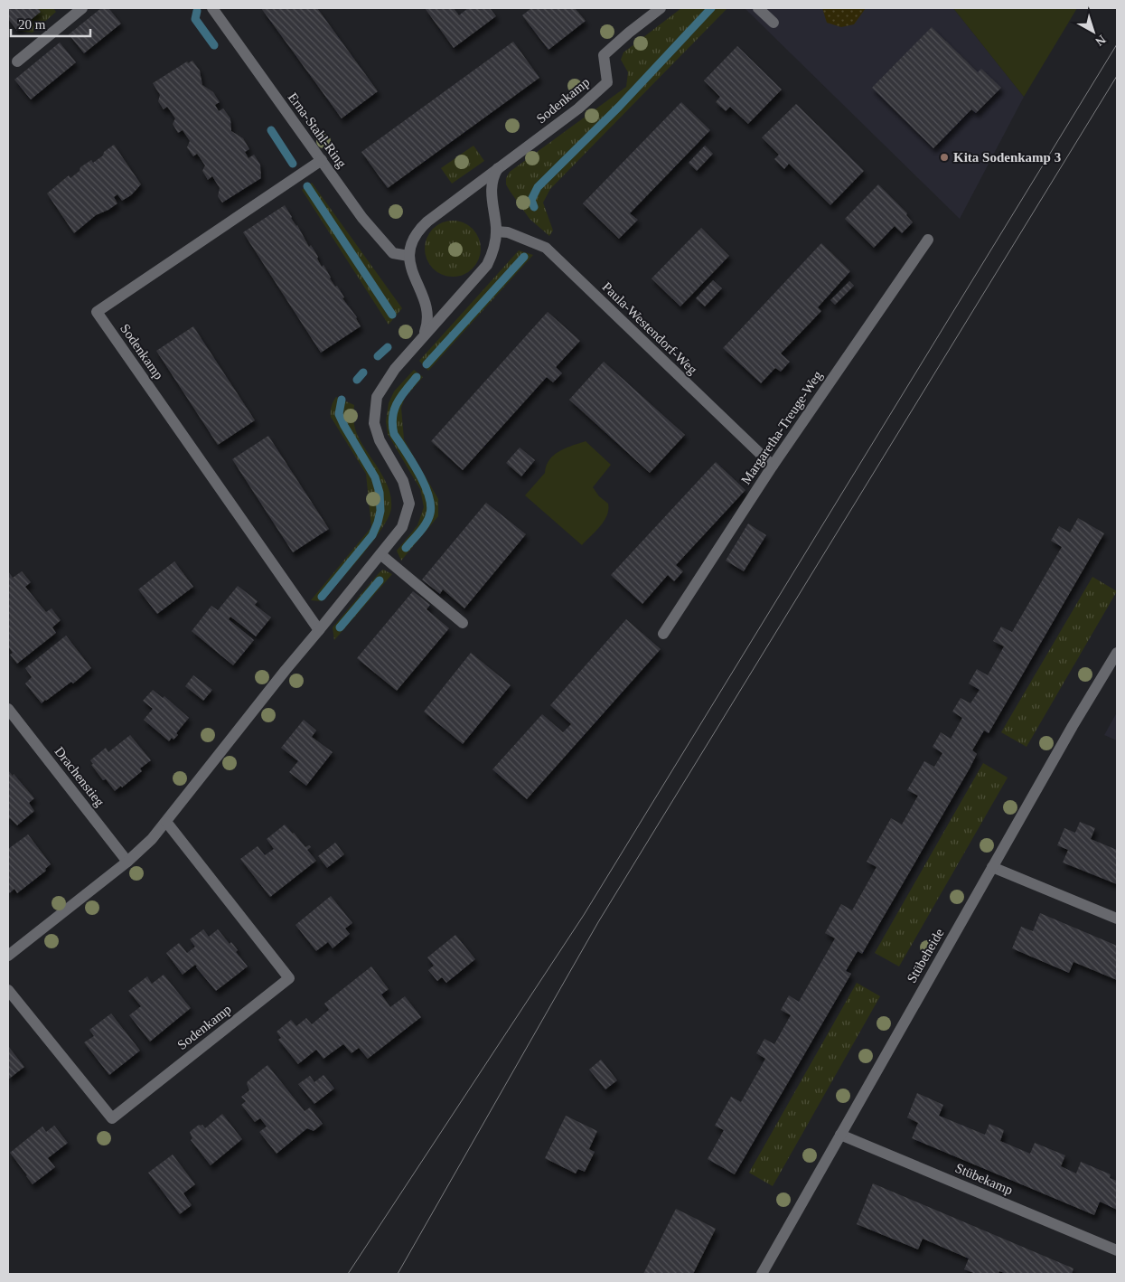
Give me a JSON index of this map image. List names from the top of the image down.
{
  "streets": {
    "street": [
      "Sodenkamp",
      "Erna-Stahl-Ring",
      "Paula-Westendorf-Weg",
      "Margaretha-Treuge-Weg",
      "Drachenstieg",
      "Stübeheide",
      "Stübekamp"
    ]
  },
  "crossings": [
    ["Sodenkamp", "Erna-Stahl-Ring"],
    ["Paula-Westendorf-Weg", "Margaretha-Treuge-Weg"],
    ["Stübeheide", "Stübekamp"]
  ],
  "places": ["Kita Sodenkamp 3"],
  "scale_bar": "20 m",
  "north": "bottom right"
}
